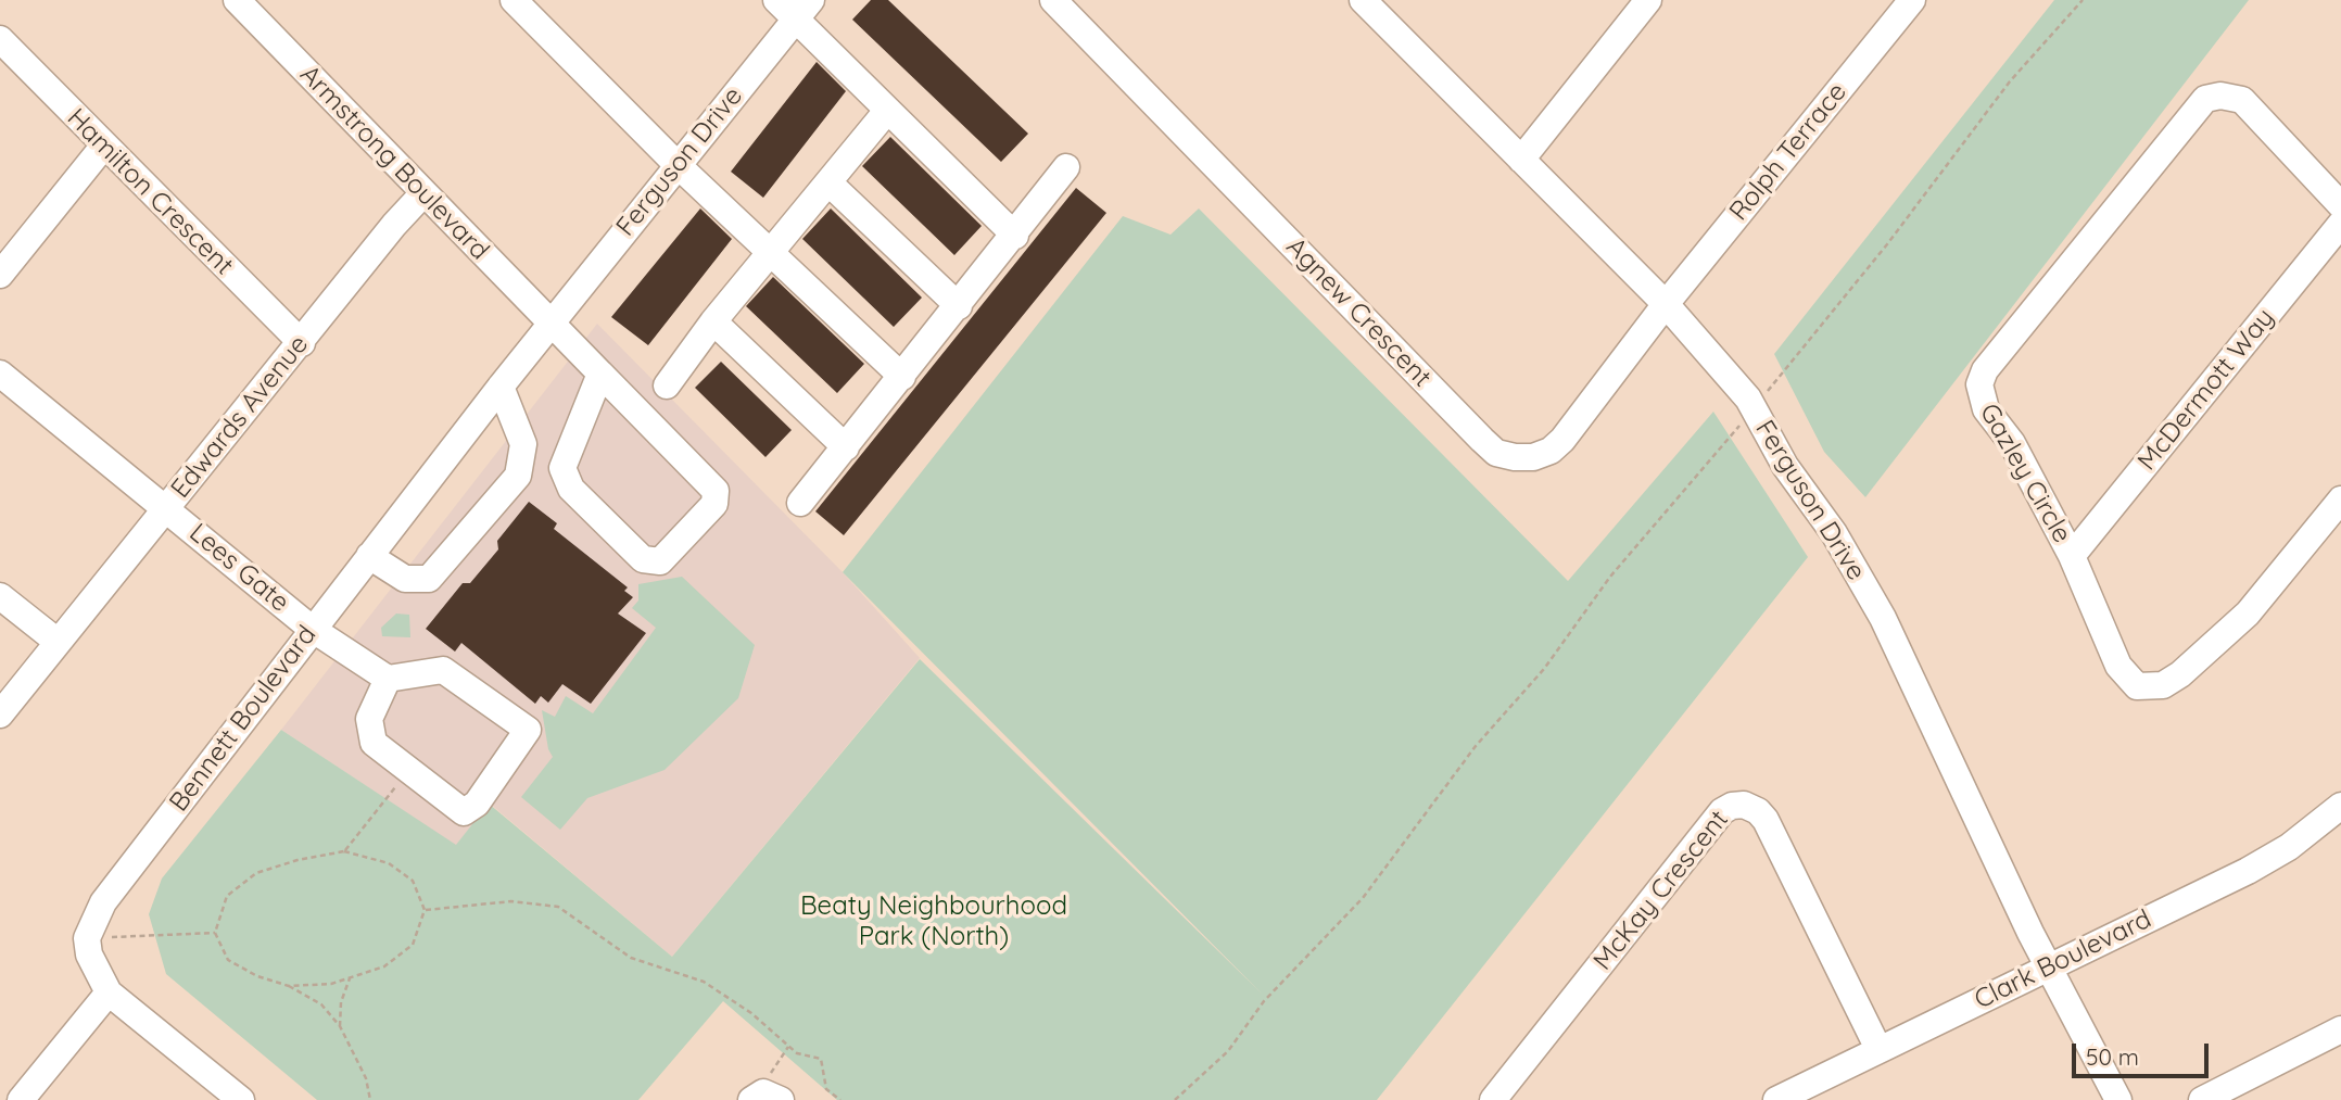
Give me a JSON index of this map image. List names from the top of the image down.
{
  "streets": {
    "street": [
      "Rolph Terrace",
      "Ferguson Drive",
      "Armstrong Boulevard",
      "Hamilton Crescent",
      "Agnew Crescent",
      "McDermott Way",
      "Edwards Avenue",
      "Gazley Circle",
      "Lees Gate",
      "Bennett Boulevard",
      "McKay Crescent",
      "Clark Boulevard"
    ]
  },
  "crossings": [
    ["Rolph Terrace", "Ferguson Drive"],
    ["Rolph Terrace", "Agnew Crescent"],
    ["Ferguson Drive", "Armstrong Boulevard"],
    ["Ferguson Drive", "Agnew Crescent"],
    ["Ferguson Drive", "Bennett Boulevard"],
    ["Ferguson Drive", "Clark Boulevard"],
    ["Armstrong Boulevard", "Edwards Avenue"],
    ["Armstrong Boulevard", "Bennett Boulevard"],
    ["Hamilton Crescent", "Edwards Avenue"],
    ["McDermott Way", "Gazley Circle"],
    ["Edwards Avenue", "Lees Gate"],
    ["Lees Gate", "Bennett Boulevard"],
    ["McKay Crescent", "Clark Boulevard"]
  ],
  "parks": ["Beaty Neighbourhood Park (North)"],
  "scale_bar": "50 m"
}
